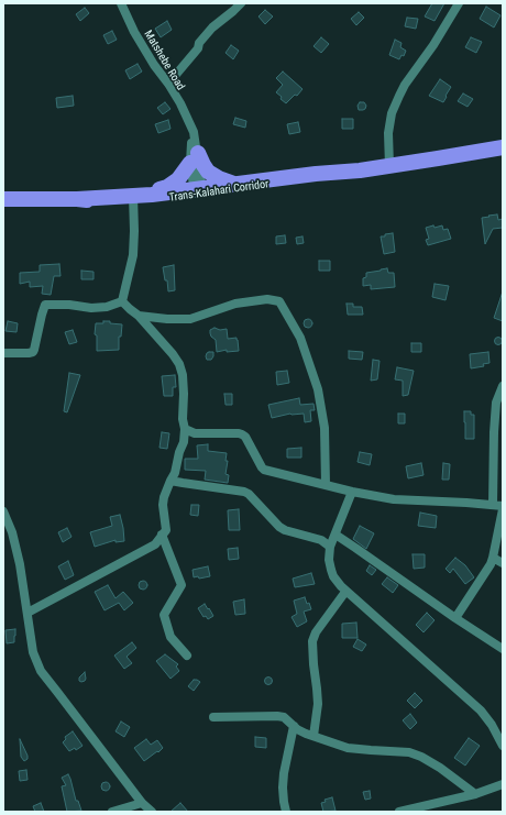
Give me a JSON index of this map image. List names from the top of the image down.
{
  "streets": {
    "highway": ["Trans-Kalahari Corridor"],
    "street": ["Matshebe Road"]
  }
}
